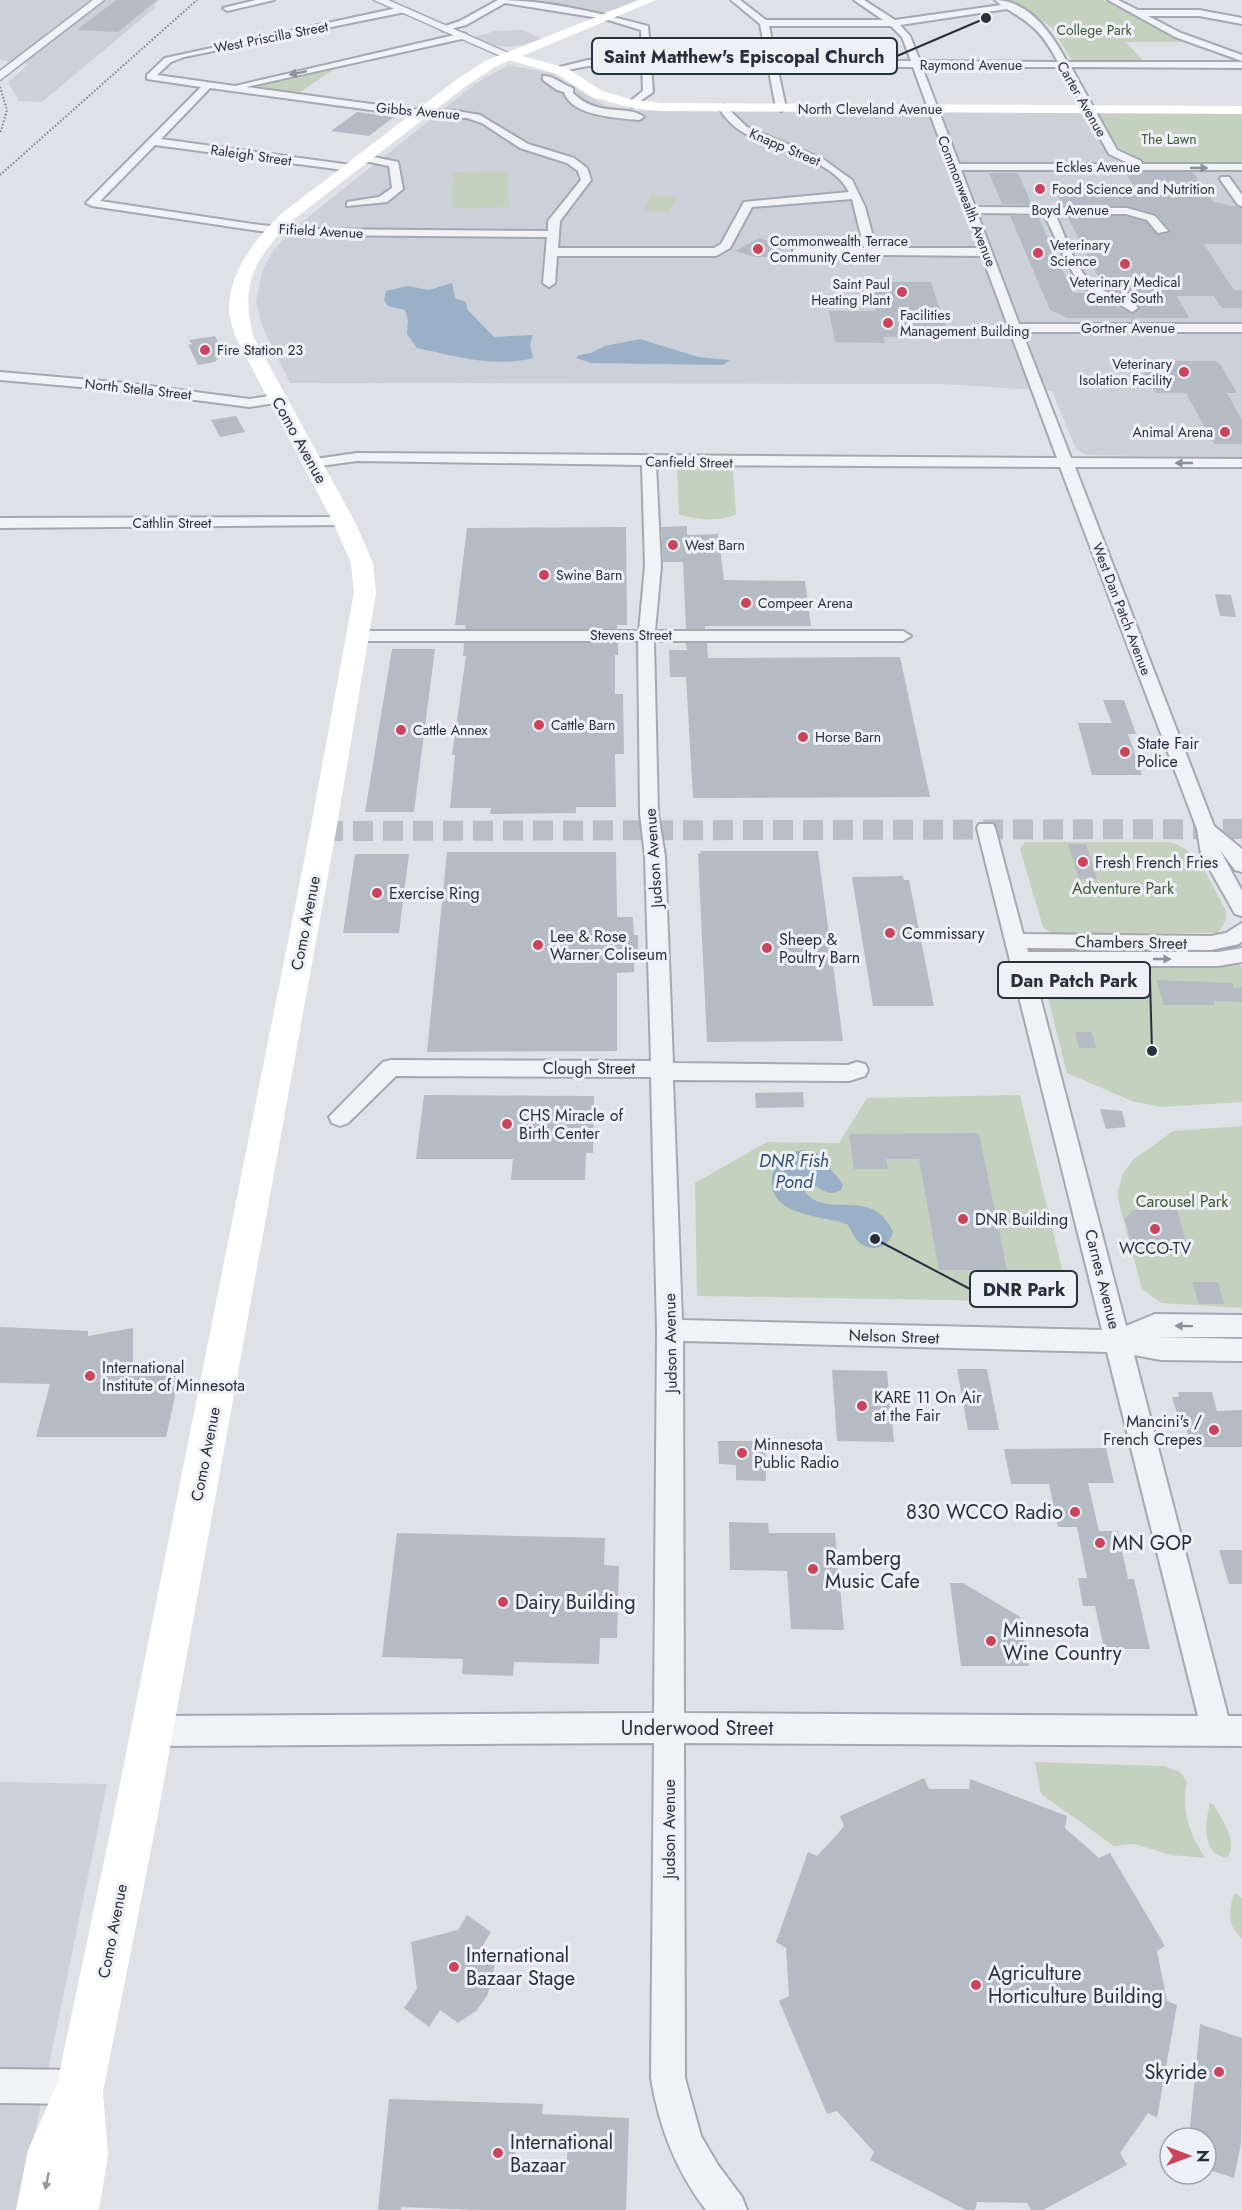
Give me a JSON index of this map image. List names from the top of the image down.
{
  "streets": {
    "main road": ["North Cleveland Avenue", "Como Avenue"],
    "street": [
      "West Priscilla Street",
      "Raymond Avenue",
      "Carter Avenue",
      "Gibbs Avenue",
      "Knapp Street",
      "Raleigh Street",
      "Eckles Avenue",
      "Commonwealth Avenue",
      "Boyd Avenue",
      "Fifield Avenue",
      "Gortner Avenue",
      "North Stella Street",
      "Canfield Street",
      "Cathlin Street",
      "West Dan Patch Avenue",
      "Stevens Street",
      "Judson Avenue",
      "Chambers Street",
      "Clough Street",
      "Carnes Avenue",
      "Nelson Street",
      "Underwood Street"
    ]
  },
  "crossings": [
    ["West Priscilla Street", "Gibbs Avenue"],
    ["Raymond Avenue", "Carter Avenue"],
    ["Raymond Avenue", "North Cleveland Avenue"],
    ["Raymond Avenue", "Commonwealth Avenue"],
    ["Carter Avenue", "North Cleveland Avenue"],
    ["Carter Avenue", "Eckles Avenue"],
    ["North Cleveland Avenue", "Knapp Street"],
    ["North Cleveland Avenue", "Commonwealth Avenue"],
    ["North Cleveland Avenue", "Como Avenue"],
    ["Gibbs Avenue", "Fifield Avenue"],
    ["Gibbs Avenue", "Como Avenue"],
    ["Raleigh Street", "Fifield Avenue"],
    ["Raleigh Street", "Como Avenue"],
    ["Eckles Avenue", "Commonwealth Avenue"],
    ["Commonwealth Avenue", "Boyd Avenue"],
    ["Commonwealth Avenue", "Gortner Avenue"],
    ["Commonwealth Avenue", "West Dan Patch Avenue"],
    ["Fifield Avenue", "Como Avenue"],
    ["North Stella Street", "Como Avenue"],
    ["Como Avenue", "Canfield Street"],
    ["Como Avenue", "Cathlin Street"],
    ["Como Avenue", "Stevens Street"],
    ["Como Avenue", "Underwood Street"],
    ["Canfield Street", "West Dan Patch Avenue"],
    ["Canfield Street", "Judson Avenue"],
    ["Stevens Street", "Judson Avenue"],
    ["Judson Avenue", "Clough Street"],
    ["Judson Avenue", "Nelson Street"],
    ["Judson Avenue", "Underwood Street"],
    ["Chambers Street", "Carnes Avenue"],
    ["Carnes Avenue", "Nelson Street"],
    ["Carnes Avenue", "Underwood Street"]
  ],
  "water": ["DNR Fish Pond"],
  "parks": [
    "College Park",
    "The Lawn",
    "Adventure Park",
    "Carousel Park"
  ],
  "places": [
    "Saint Matthew's Episcopal Church",
    "Food Science and Nutrition",
    "Commonwealth Terrace Community Center",
    "Veterinary Science",
    "Veterinary Medical Center South",
    "Saint Paul Heating Plant",
    "Facilities Management Building",
    "Fire Station 23",
    "Veterinary Isolation Facility",
    "Animal Arena",
    "West Barn",
    "Swine Barn",
    "Compeer Arena",
    "Cattle Barn",
    "Cattle Annex",
    "Horse Barn",
    "State Fair Police",
    "Fresh French Fries",
    "Exercise Ring",
    "Commissary",
    "Lee & Rose Warner Coliseum",
    "Sheep & Poultry Barn",
    "Dan Patch Park",
    "CHS Miracle of Birth Center",
    "DNR Building",
    "WCCO-TV",
    "DNR Park",
    "International Institute of Minnesota",
    "KARE 11 On Air at the Fair",
    "Mancini's / French Crepes",
    "Minnesota Public Radio",
    "830 WCCO Radio",
    "MN GOP",
    "Ramberg Music Cafe",
    "Dairy Building",
    "Minnesota Wine Country",
    "International Bazaar Stage",
    "Agriculture Horticulture Building",
    "Skyride",
    "International Bazaar"
  ],
  "north": "right"
}
